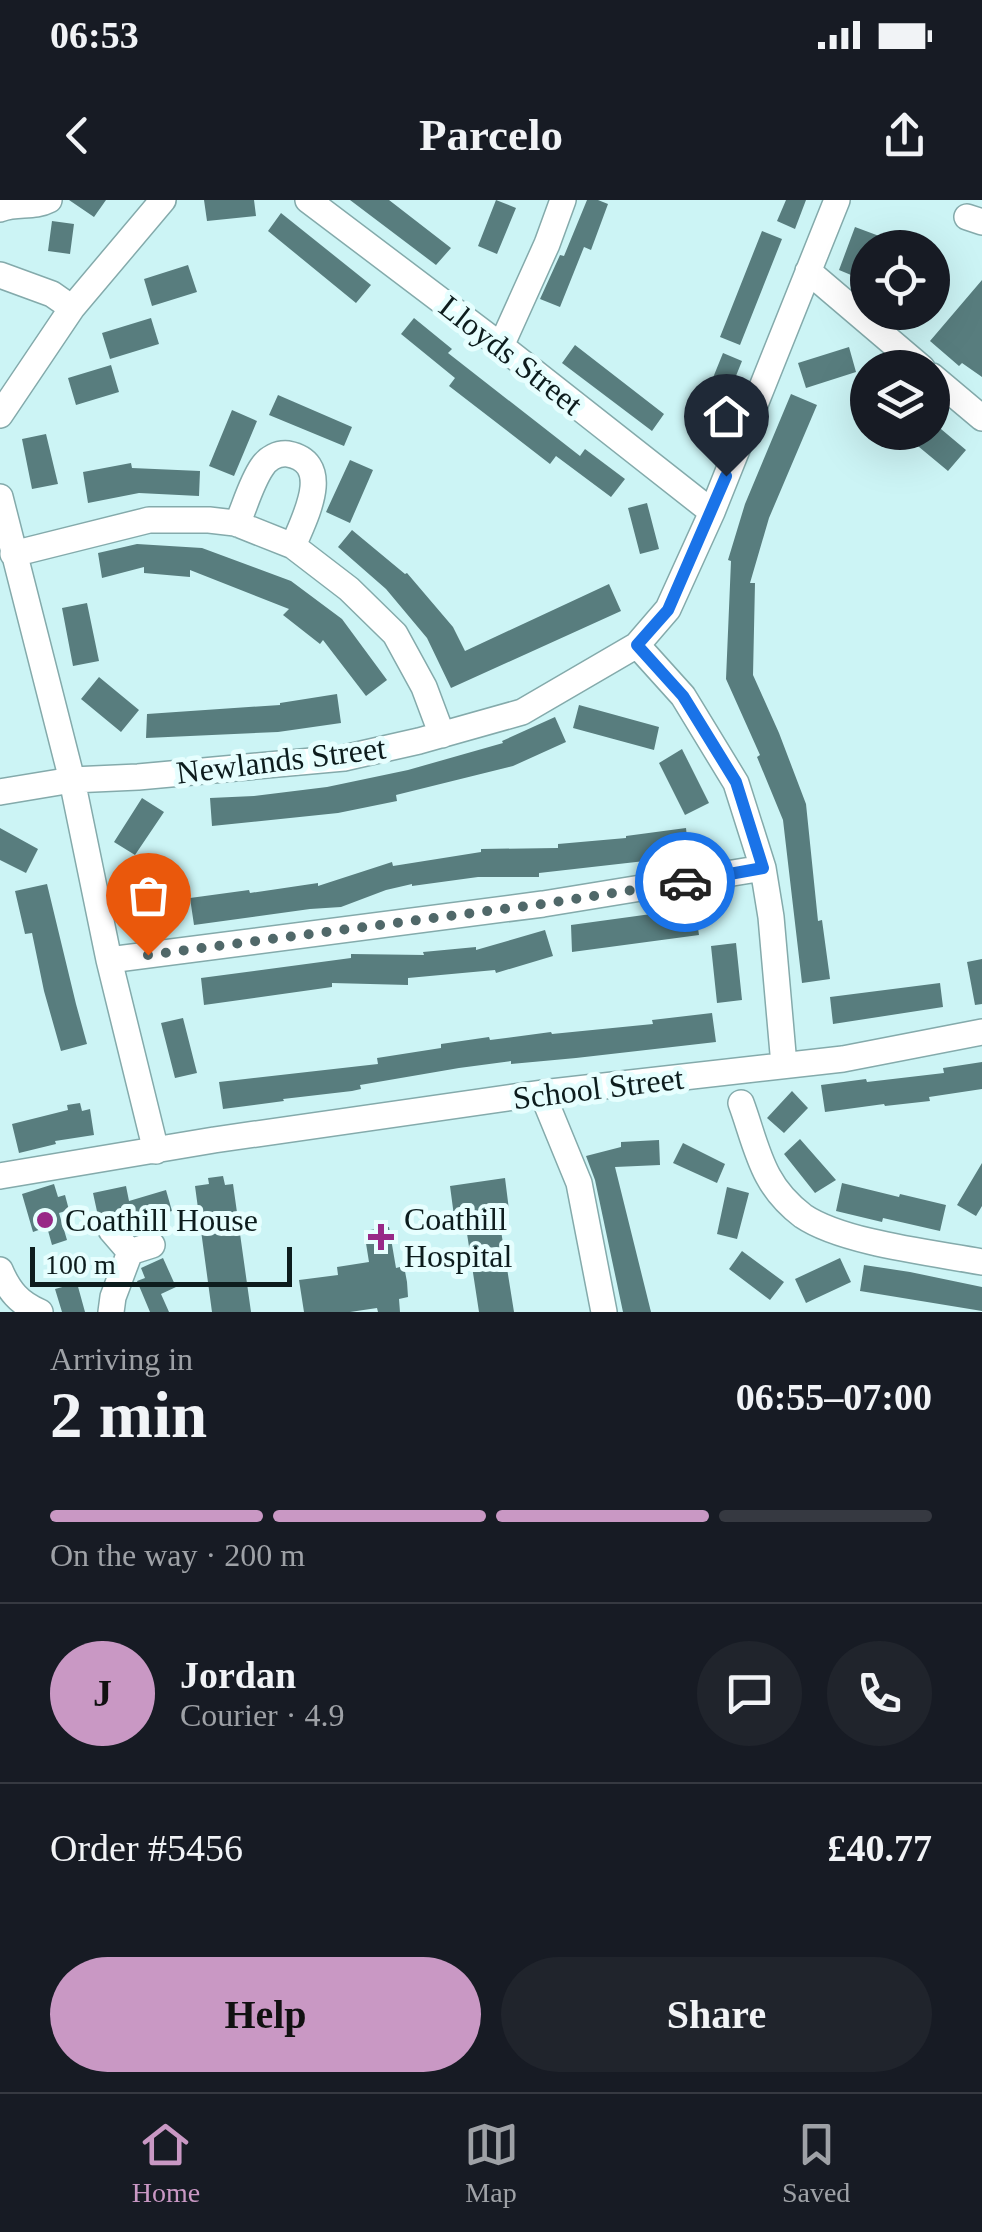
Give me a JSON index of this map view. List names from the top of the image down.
{
  "streets": {
    "street": ["Lloyds Street", "Newlands Street", "School Street"]
  },
  "crossings": [
    ["Lloyds Street", "Newlands Street"]
  ],
  "places": {
    "other": ["Coathill House"],
    "health": ["Coathill Hospital"]
  },
  "scale_bar": "100 m",
  "page": {
    "status": "06:53",
    "header": "Parcelo",
    "scale": "100 m",
    "heading": ["2 min", "Arriving in", "06:55–07:00"],
    "panel": [
      "Jordan",
      "Courier · 4.9",
      "Order #5456",
      "£40.77"
    ],
    "bar": "On the way · 200 m",
    "round": "J",
    "buttons": ["Help", "Share"],
    "tabs": ["Home", "Map", "Saved"]
  }
}
